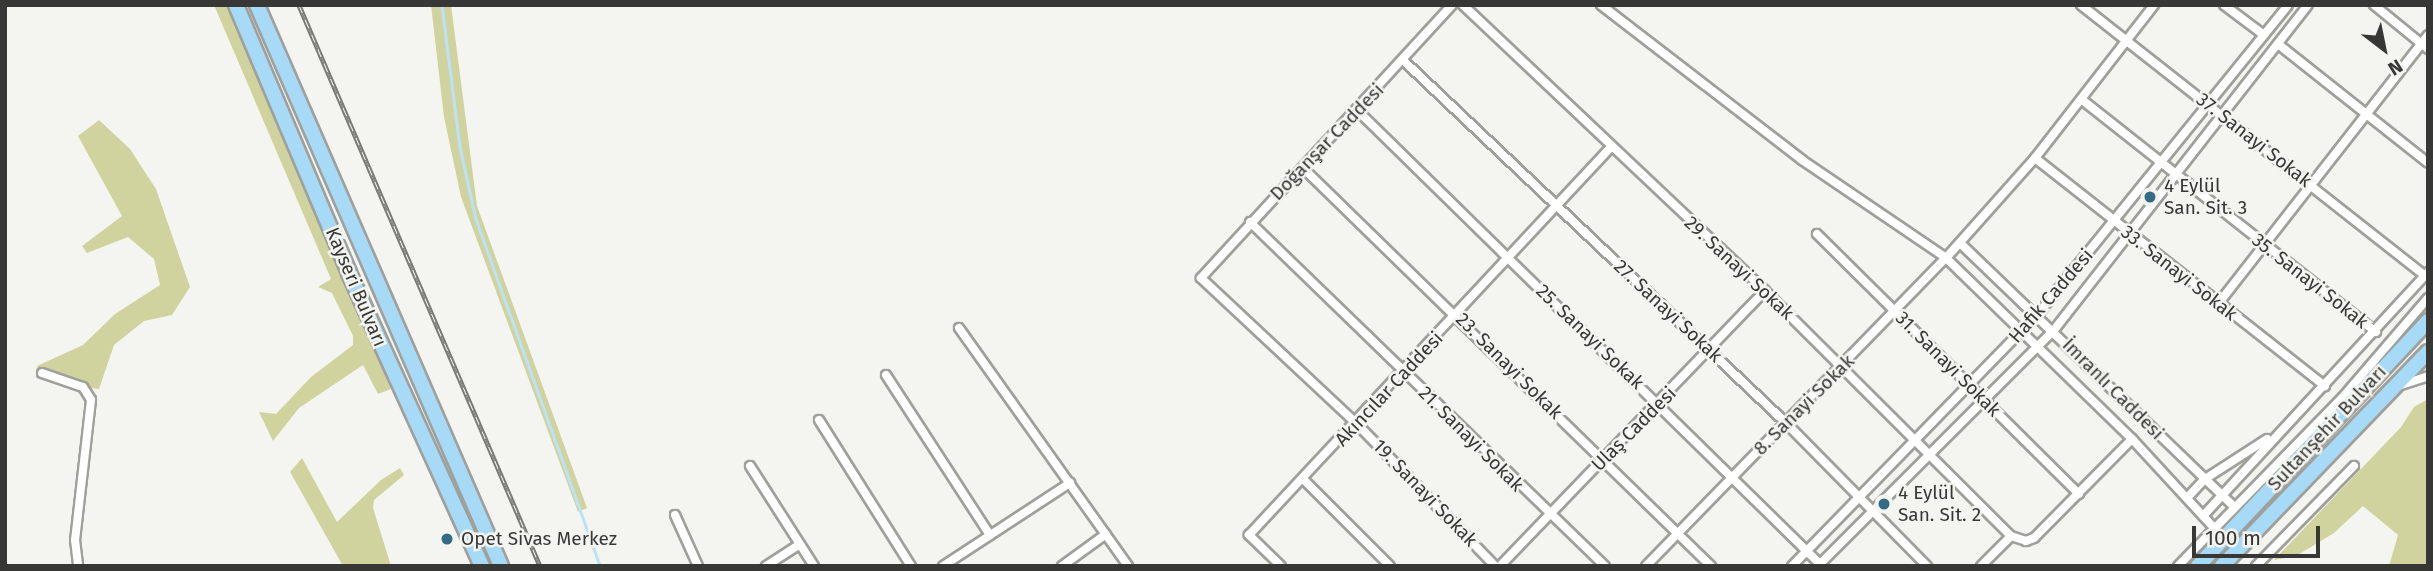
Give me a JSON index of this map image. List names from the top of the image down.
{
  "streets": {
    "highway": ["Kayseri Bulvarı", "Sultanşehir Bulvarı"],
    "street": [
      "37. Sanayi Sokak",
      "Doğanşar Caddesi",
      "29. Sanayi Sokak",
      "33. Sanayi Sokak",
      "35. Sanayi Sokak",
      "Hafik Caddesi",
      "27. Sanayi Sokak",
      "25. Sanayi Sokak",
      "31. Sanayi Sokak",
      "23. Sanayi Sokak",
      "Akıncılar Caddesi",
      "İmranlı Caddesi",
      "8. Sanayi Sokak",
      "Ulaş Caddesi",
      "21. Sanayi Sokak",
      "19. Sanayi Sokak"
    ]
  },
  "crossings": [
    ["37. Sanayi Sokak", "Hafik Caddesi"],
    ["37. Sanayi Sokak", "8. Sanayi Sokak"],
    ["Doğanşar Caddesi", "27. Sanayi Sokak"],
    ["Doğanşar Caddesi", "25. Sanayi Sokak"],
    ["Doğanşar Caddesi", "23. Sanayi Sokak"],
    ["Doğanşar Caddesi", "21. Sanayi Sokak"],
    ["Doğanşar Caddesi", "19. Sanayi Sokak"],
    ["29. Sanayi Sokak", "Hafik Caddesi"],
    ["29. Sanayi Sokak", "Akıncılar Caddesi"],
    ["29. Sanayi Sokak", "8. Sanayi Sokak"],
    ["29. Sanayi Sokak", "Ulaş Caddesi"],
    ["33. Sanayi Sokak", "Hafik Caddesi"],
    ["33. Sanayi Sokak", "8. Sanayi Sokak"],
    ["35. Sanayi Sokak", "Hafik Caddesi"],
    ["35. Sanayi Sokak", "8. Sanayi Sokak"],
    ["Hafik Caddesi", "27. Sanayi Sokak"],
    ["Hafik Caddesi", "25. Sanayi Sokak"],
    ["Hafik Caddesi", "31. Sanayi Sokak"],
    ["Hafik Caddesi", "İmranlı Caddesi"],
    ["27. Sanayi Sokak", "Akıncılar Caddesi"],
    ["27. Sanayi Sokak", "8. Sanayi Sokak"],
    ["27. Sanayi Sokak", "Ulaş Caddesi"],
    ["25. Sanayi Sokak", "Akıncılar Caddesi"],
    ["25. Sanayi Sokak", "8. Sanayi Sokak"],
    ["25. Sanayi Sokak", "Ulaş Caddesi"],
    ["31. Sanayi Sokak", "8. Sanayi Sokak"],
    ["23. Sanayi Sokak", "Akıncılar Caddesi"],
    ["23. Sanayi Sokak", "8. Sanayi Sokak"],
    ["23. Sanayi Sokak", "Ulaş Caddesi"],
    ["Akıncılar Caddesi", "21. Sanayi Sokak"],
    ["Akıncılar Caddesi", "19. Sanayi Sokak"],
    ["İmranlı Caddesi", "8. Sanayi Sokak"],
    ["Ulaş Caddesi", "21. Sanayi Sokak"],
    ["Ulaş Caddesi", "19. Sanayi Sokak"]
  ],
  "places": ["4 Eylül San. Sit. 3", "4 Eylül San. Sit. 2", "Opet Sivas Merkez"],
  "scale_bar": "100 m",
  "north": "bottom right"
}
